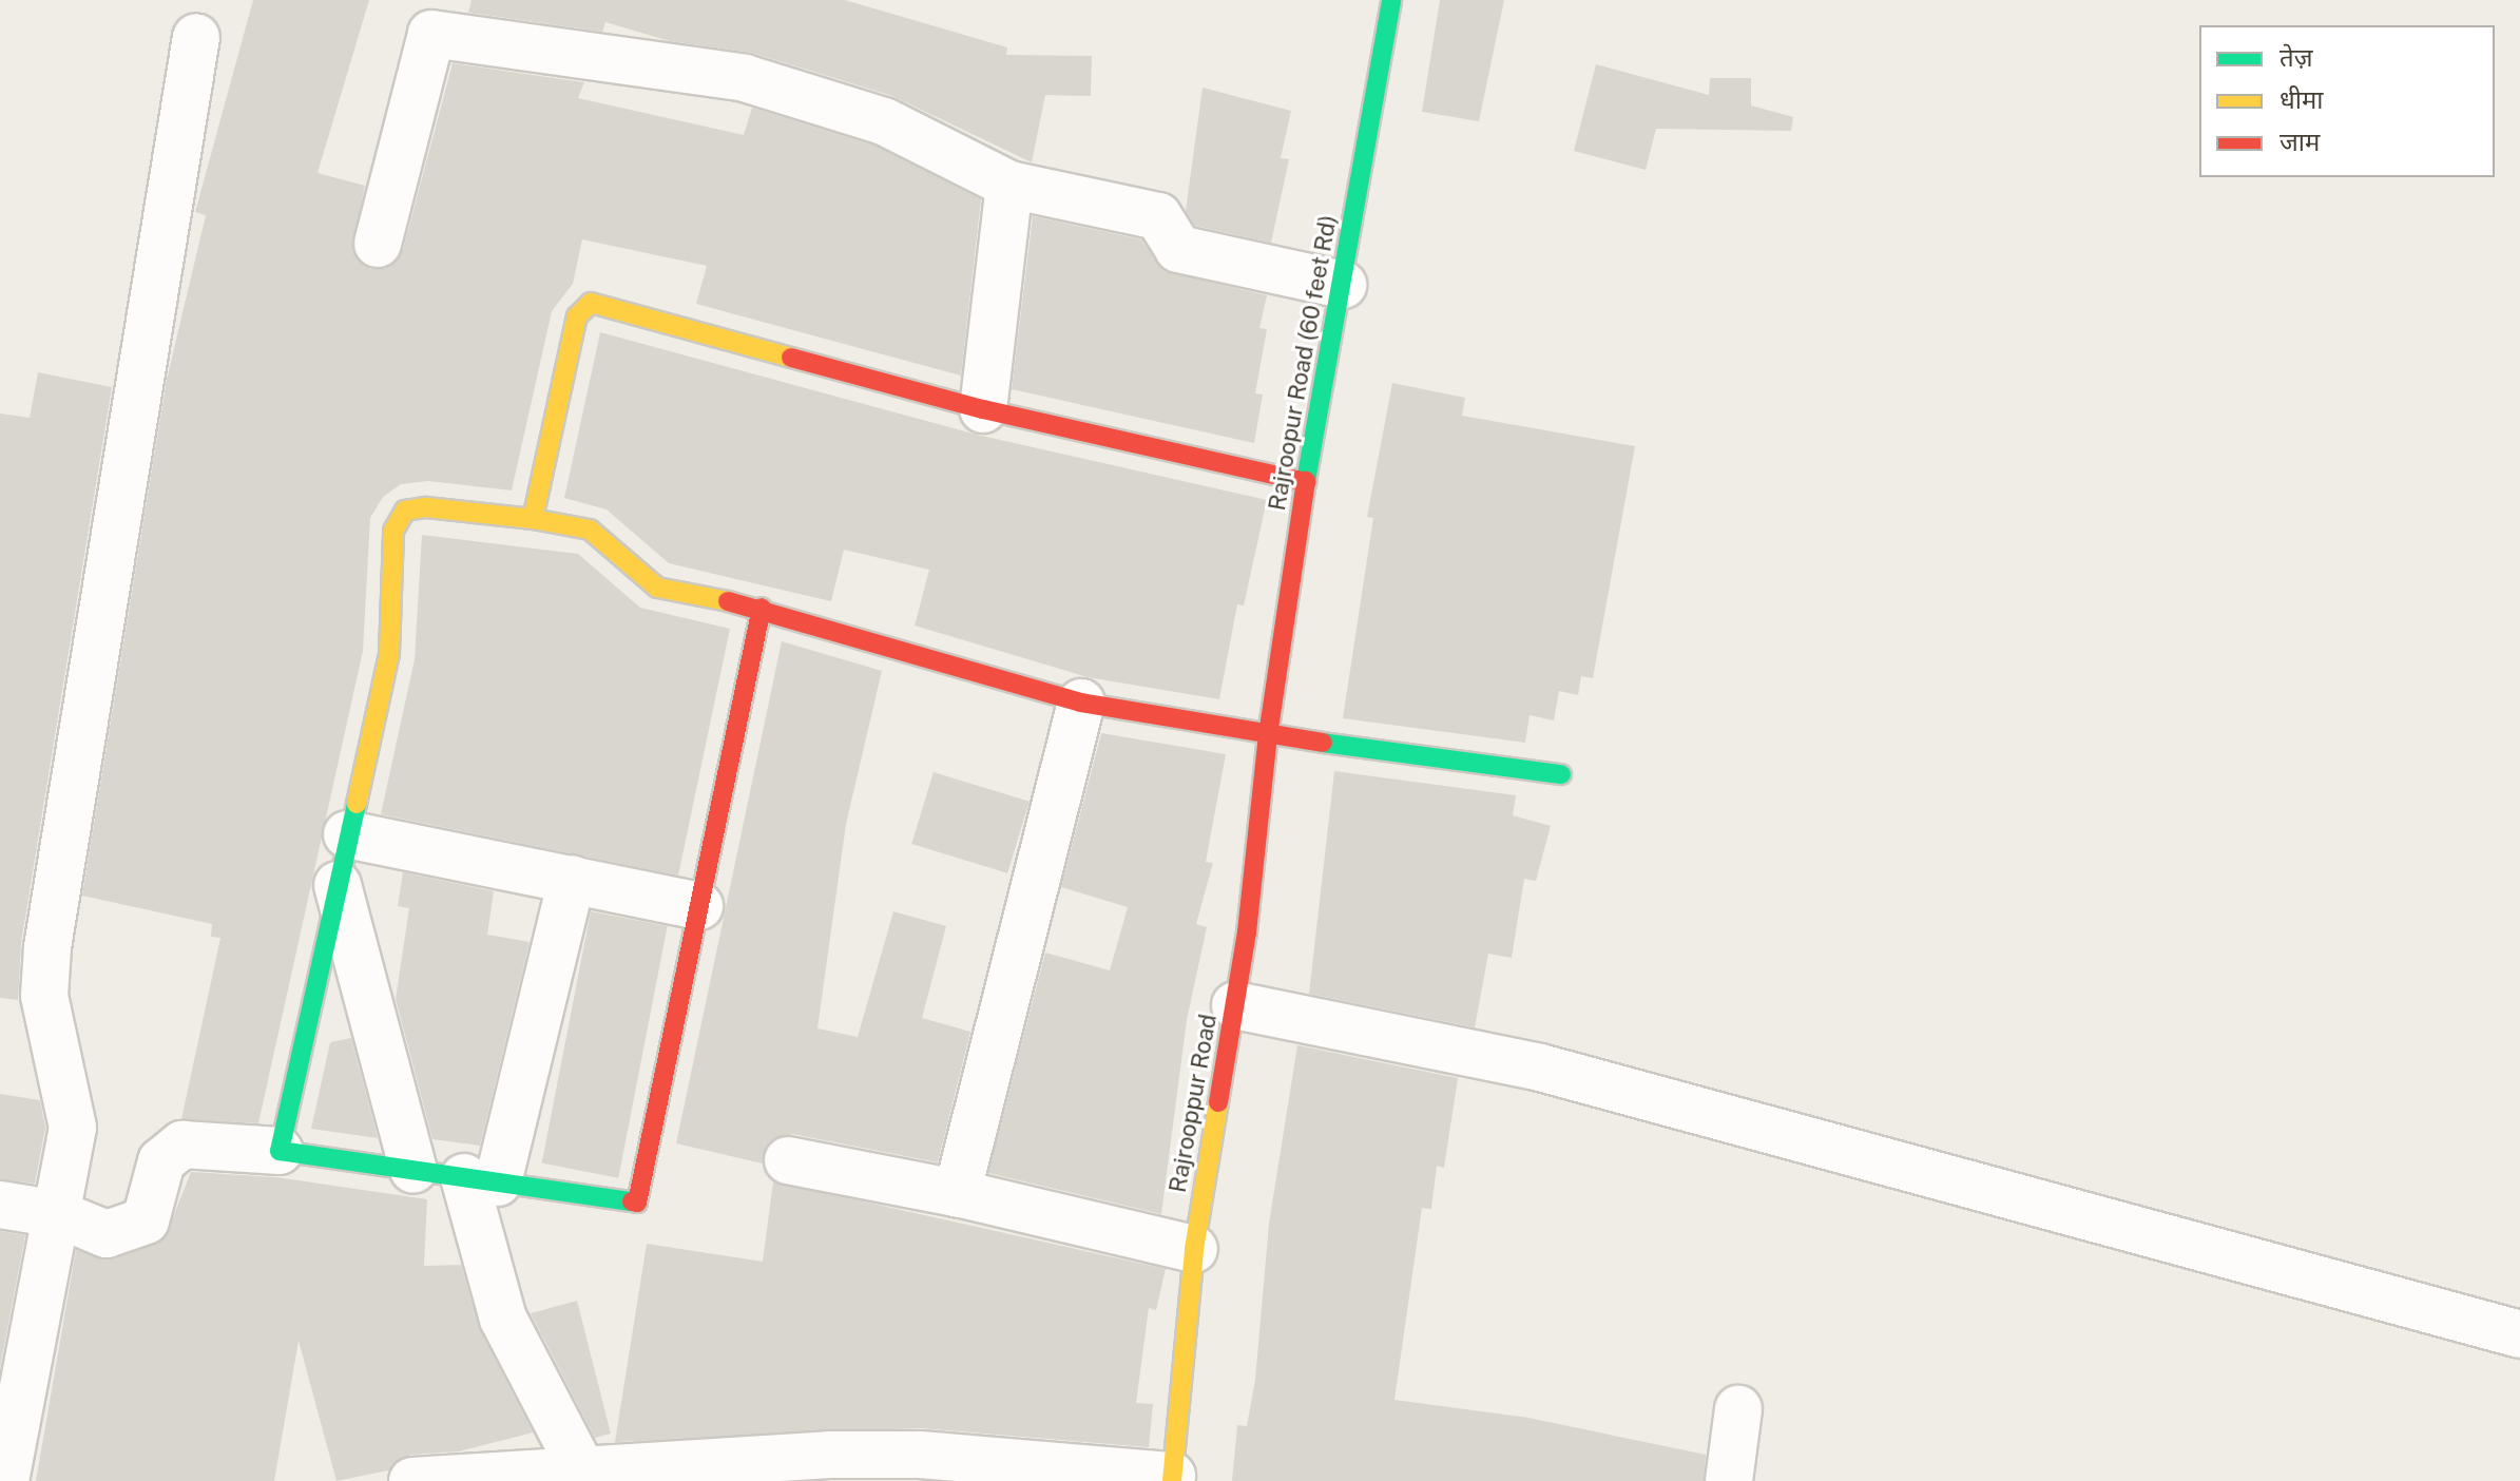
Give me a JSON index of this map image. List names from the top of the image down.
{
  "streets": {
    "street": ["Rajroopur Road (60 feet Rd)", "Rajrooppur Road"]
  },
  "crossings": [
    ["Rajroopur Road (60 feet Rd)", "Rajrooppur Road"]
  ],
  "legend": ["तेज़", "धीमा", "जाम"]
}
